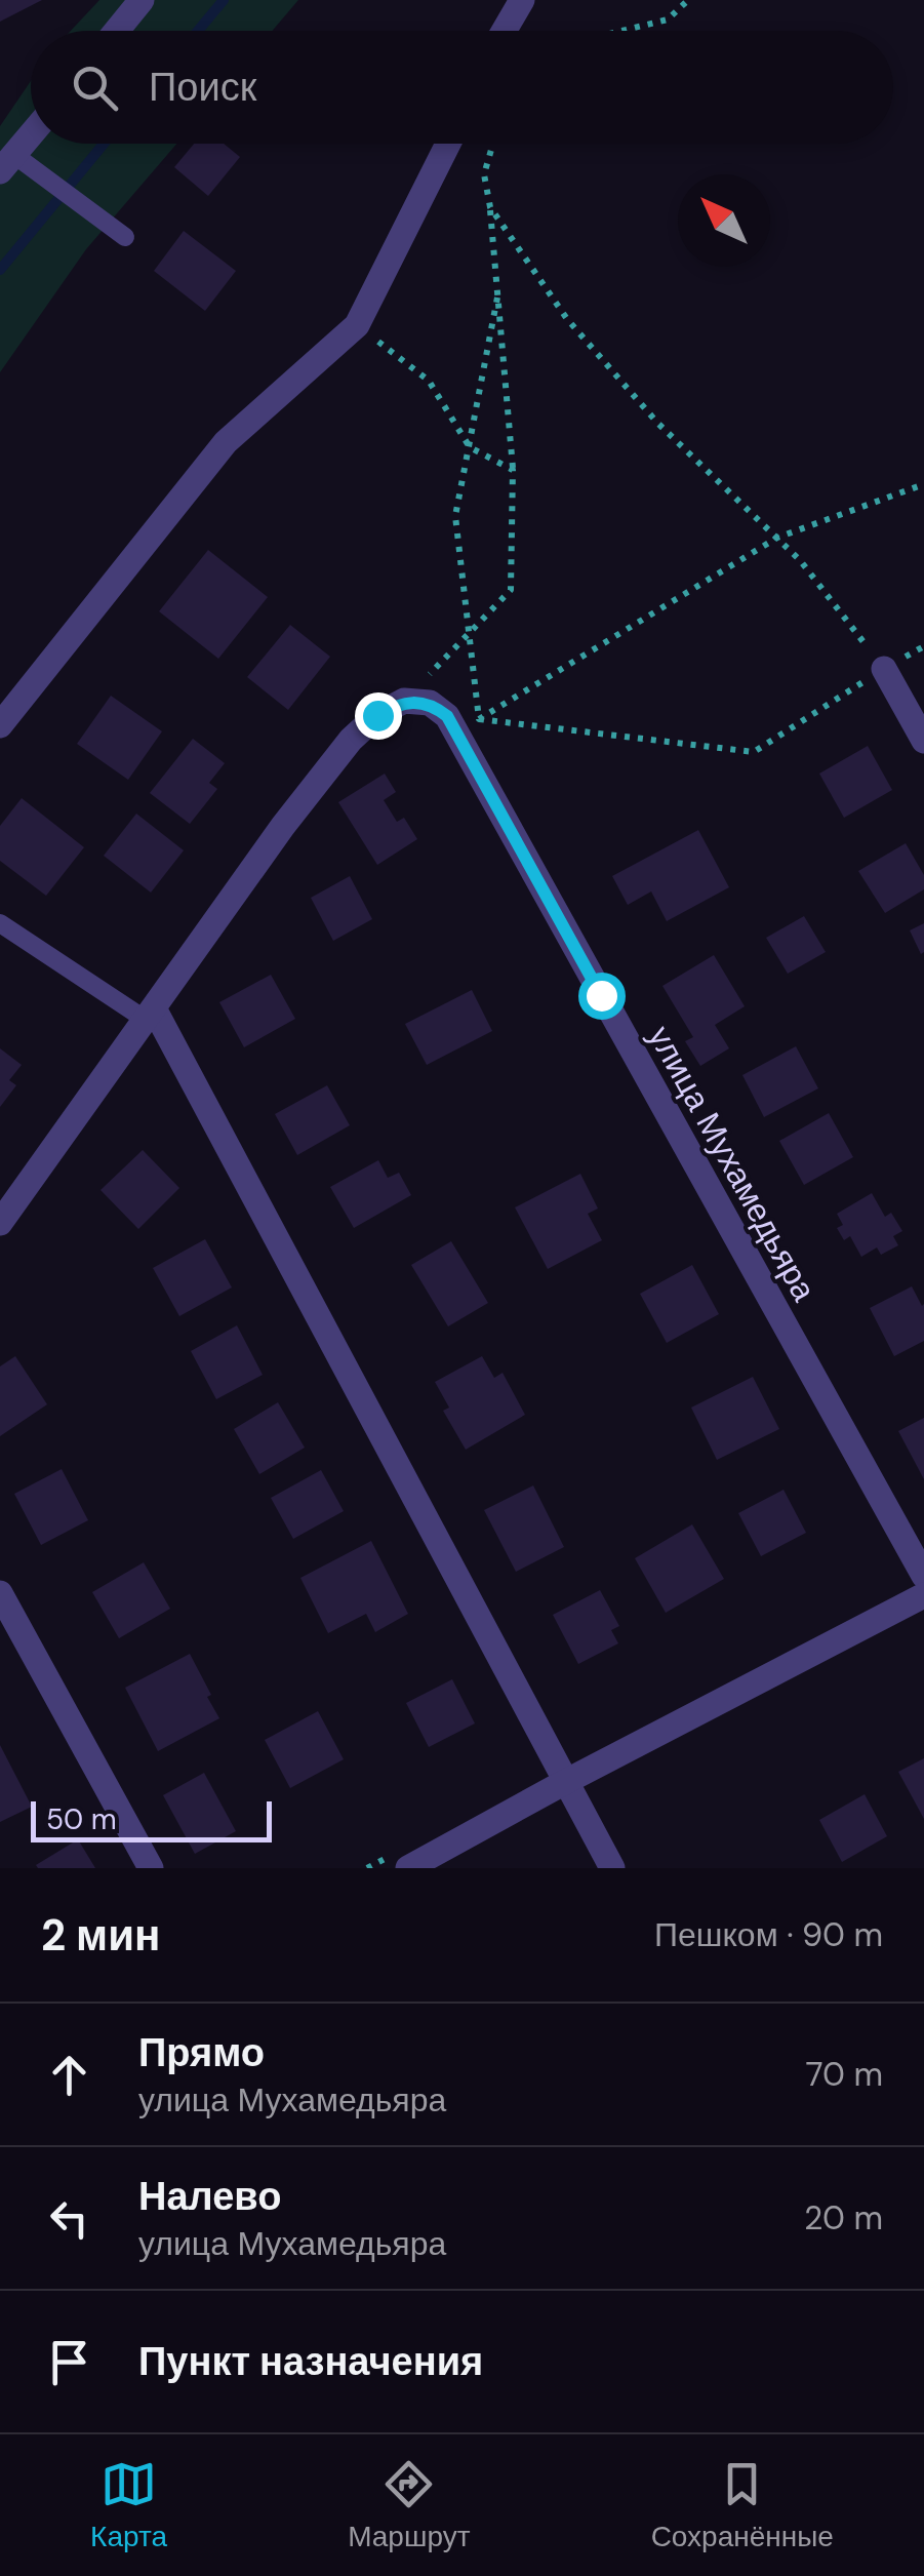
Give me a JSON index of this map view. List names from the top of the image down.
{
  "streets": {
    "street": ["улица Мухамедьяра"]
  },
  "scale_bar": "50 m",
  "north": "top left",
  "page": {
    "search": "Поиск",
    "scale": "50 m",
    "heading": ["2 мин", "Пешком · 90 m"],
    "list": [
      ["Прямо", "улица Мухамедьяра", "70 m"],
      ["Налево", "улица Мухамедьяра", "20 m"],
      "Пункт назначения"
    ],
    "nav": ["Карта", "Маршрут", "Сохранённые"]
  }
}
